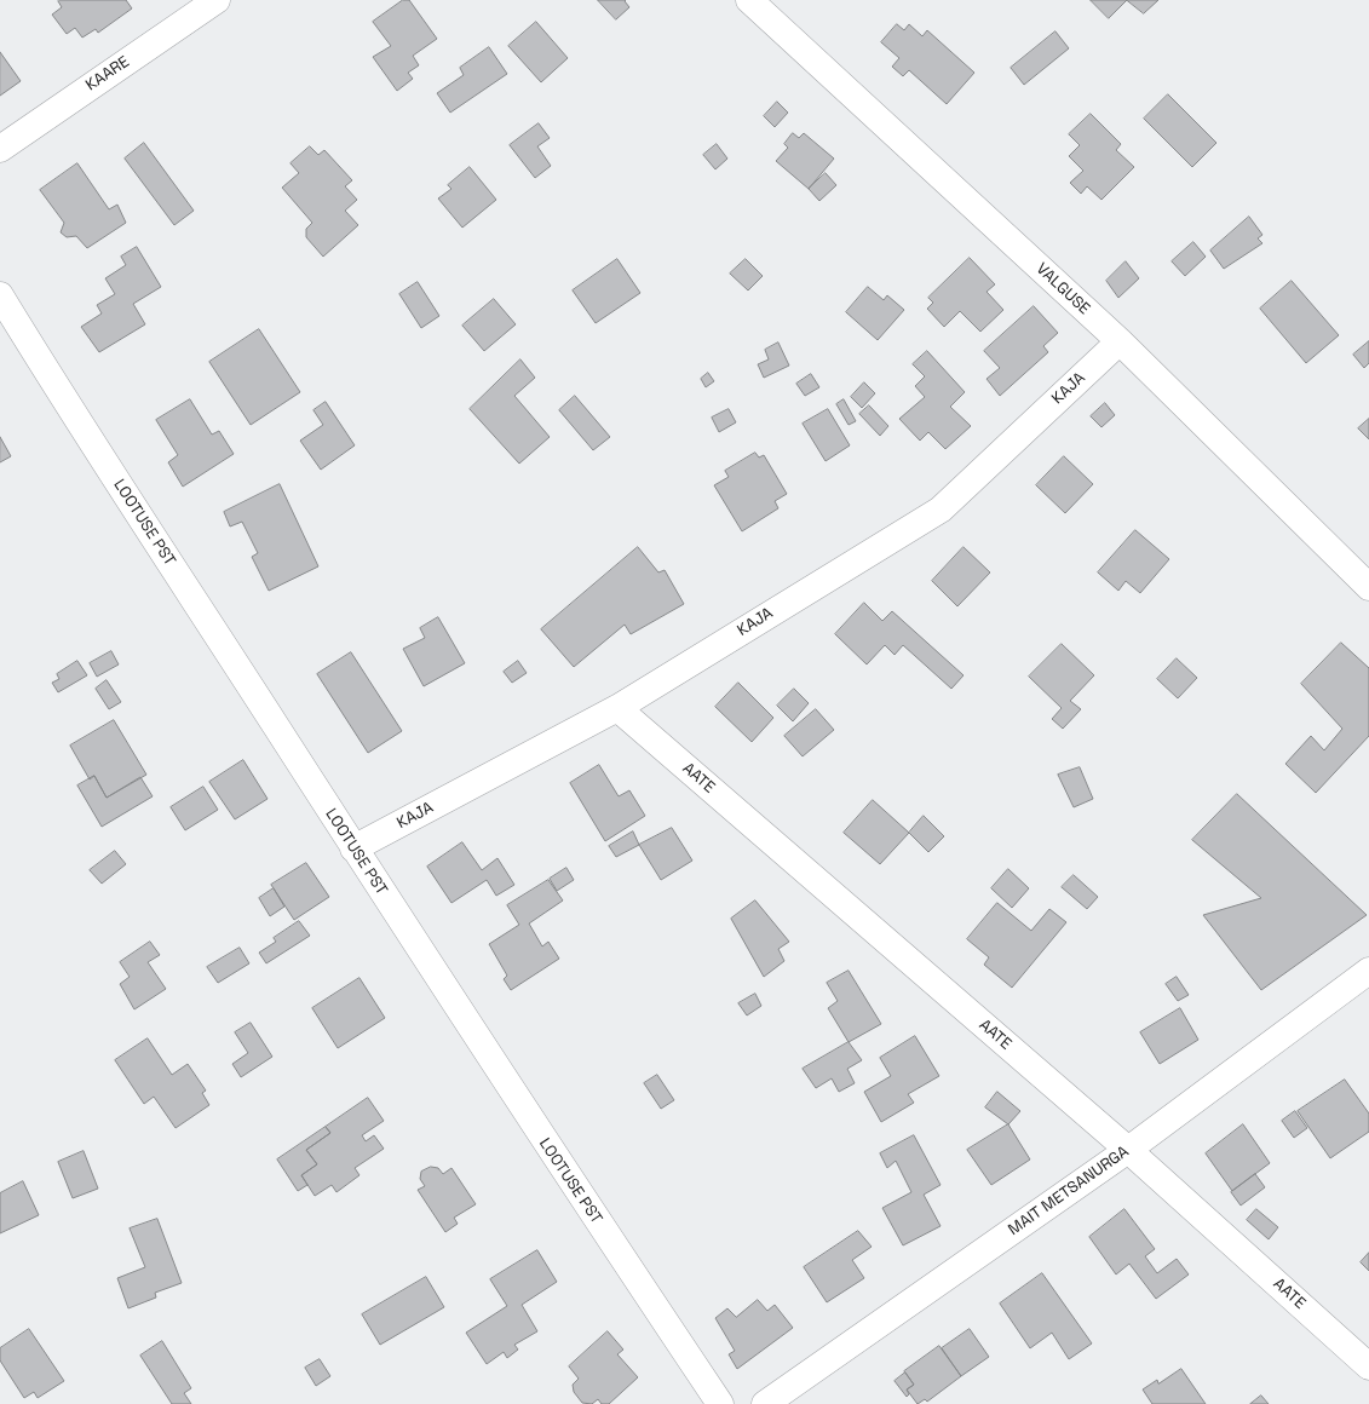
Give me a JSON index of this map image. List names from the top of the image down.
{
  "streets": {
    "street": [
      "KAARE",
      "VALGUSE",
      "KAJA",
      "LOOTUSE PST",
      "AATE",
      "MAIT METSANURGA"
    ]
  },
  "crossings": [
    ["VALGUSE", "KAJA"],
    ["KAJA", "LOOTUSE PST"],
    ["KAJA", "AATE"],
    ["AATE", "MAIT METSANURGA"]
  ]
}
